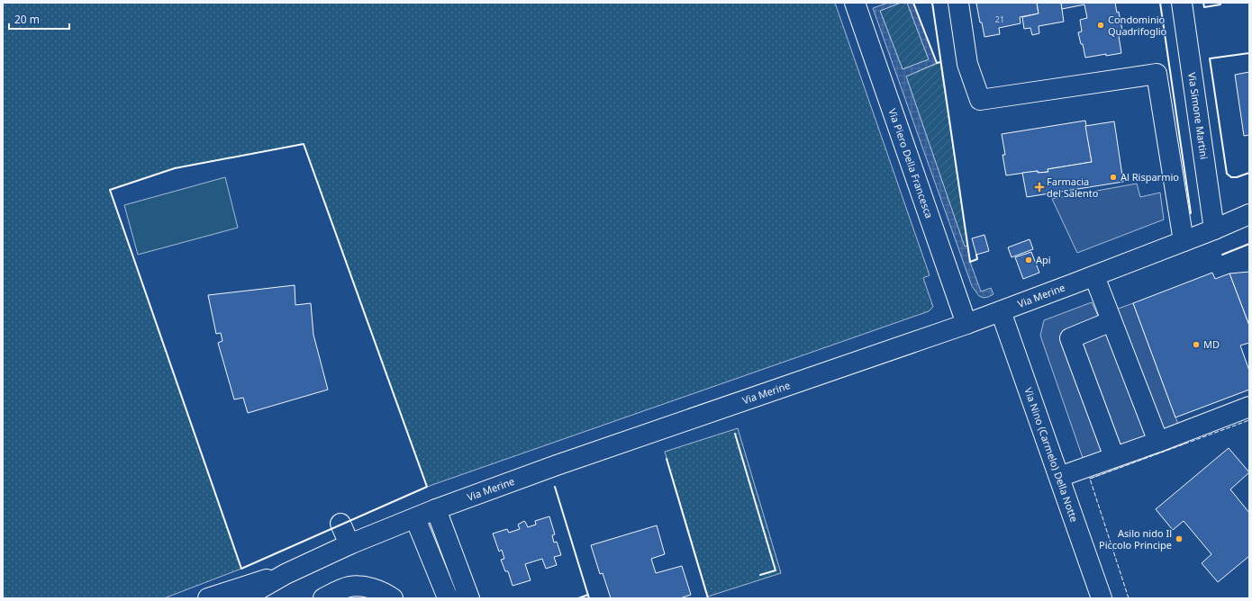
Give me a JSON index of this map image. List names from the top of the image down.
{
  "streets": {
    "street": [
      "Via Simone Martini",
      "Via Piero Della Francesca",
      "Via Merine",
      "Via Nino (Carmelo) Della Notte"
    ]
  },
  "crossings": [
    ["Via Simone Martini", "Via Merine"],
    ["Via Piero Della Francesca", "Via Merine"],
    ["Via Merine", "Via Nino (Carmelo) Della Notte"]
  ],
  "places": {
    "other": [
      "Condominio Quadrifoglio",
      "Al Risparmio",
      "Api",
      "MD",
      "Asilo nido Il Piccolo Principe"
    ],
    "health": ["Farmacia del Salento"]
  },
  "house_numbers": ["21"],
  "scale_bar": "20 m"
}
